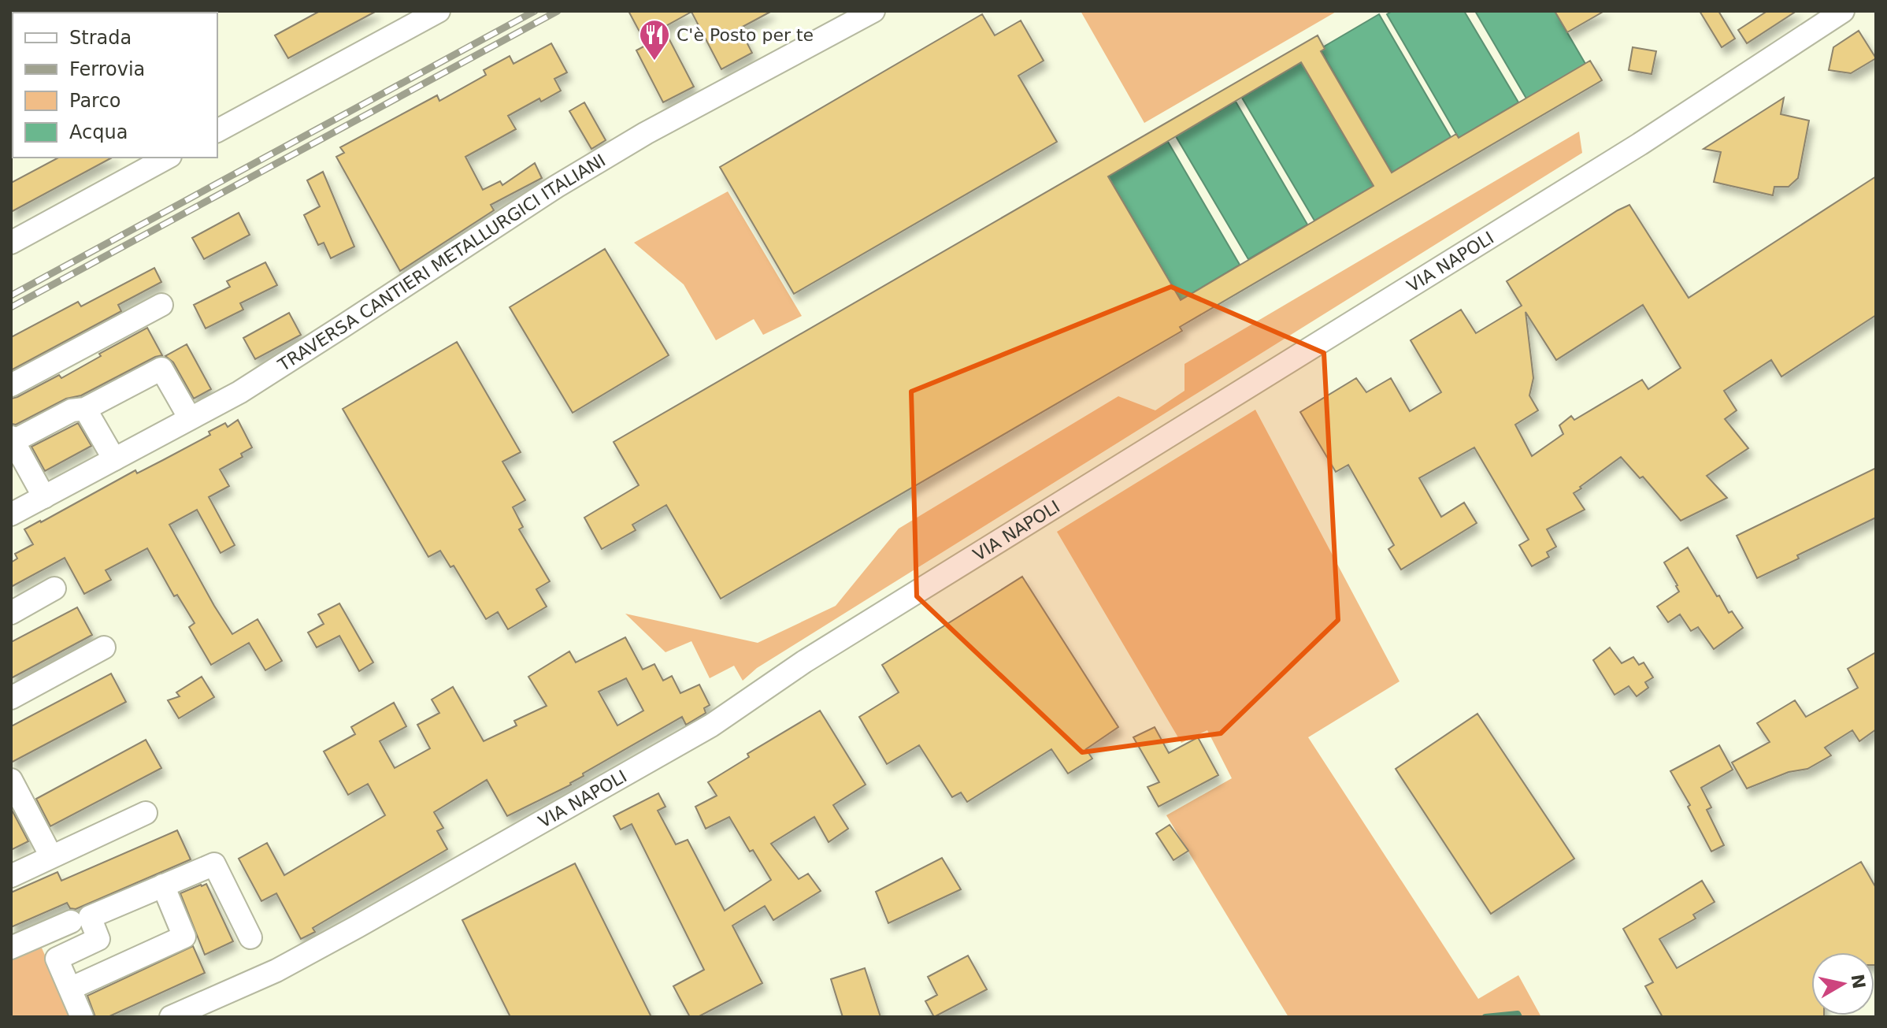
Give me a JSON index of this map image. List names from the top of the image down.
{
  "streets": {
    "street": ["VIA NAPOLI", "TRAVERSA CANTIERI METALLURGICI ITALIANI"]
  },
  "places": {
    "restaurant": ["C'è Posto per te"]
  },
  "legend": [
    "Strada",
    "Ferrovia",
    "Parco",
    "Acqua"
  ],
  "north": "right"
}
